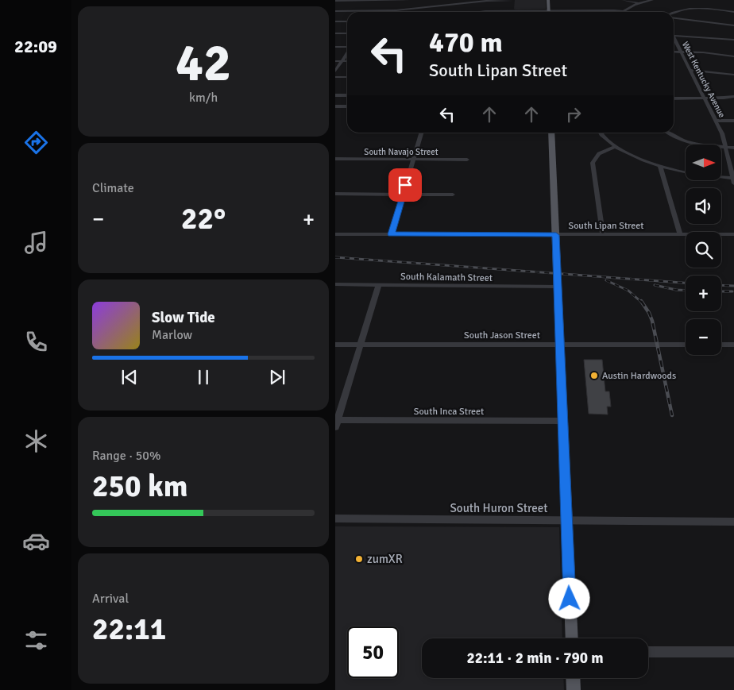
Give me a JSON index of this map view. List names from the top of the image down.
{
  "streets": {
    "street": [
      "West Kentucky Avenue",
      "South Navajo Street",
      "South Lipan Street",
      "South Kalamath Street",
      "South Jason Street",
      "South Inca Street",
      "South Huron Street"
    ]
  },
  "places": ["Austin Hardwoods", "zumXR"],
  "north": "right",
  "page": {
    "tabs": "22:09",
    "tile": [
      ["42", "km/h"],
      "Climate",
      ["Range · 50%", "250 km"],
      ["Arrival", "22:11"]
    ],
    "turn": ["470 m", "South Lipan Street"],
    "map_buttons": ["+", "−"],
    "heat": ["−", "22°", "+"],
    "song": ["Slow Tide", "Marlow"],
    "limit": "50",
    "trip": "22:11 · 2 min · 790 m"
  }
}
